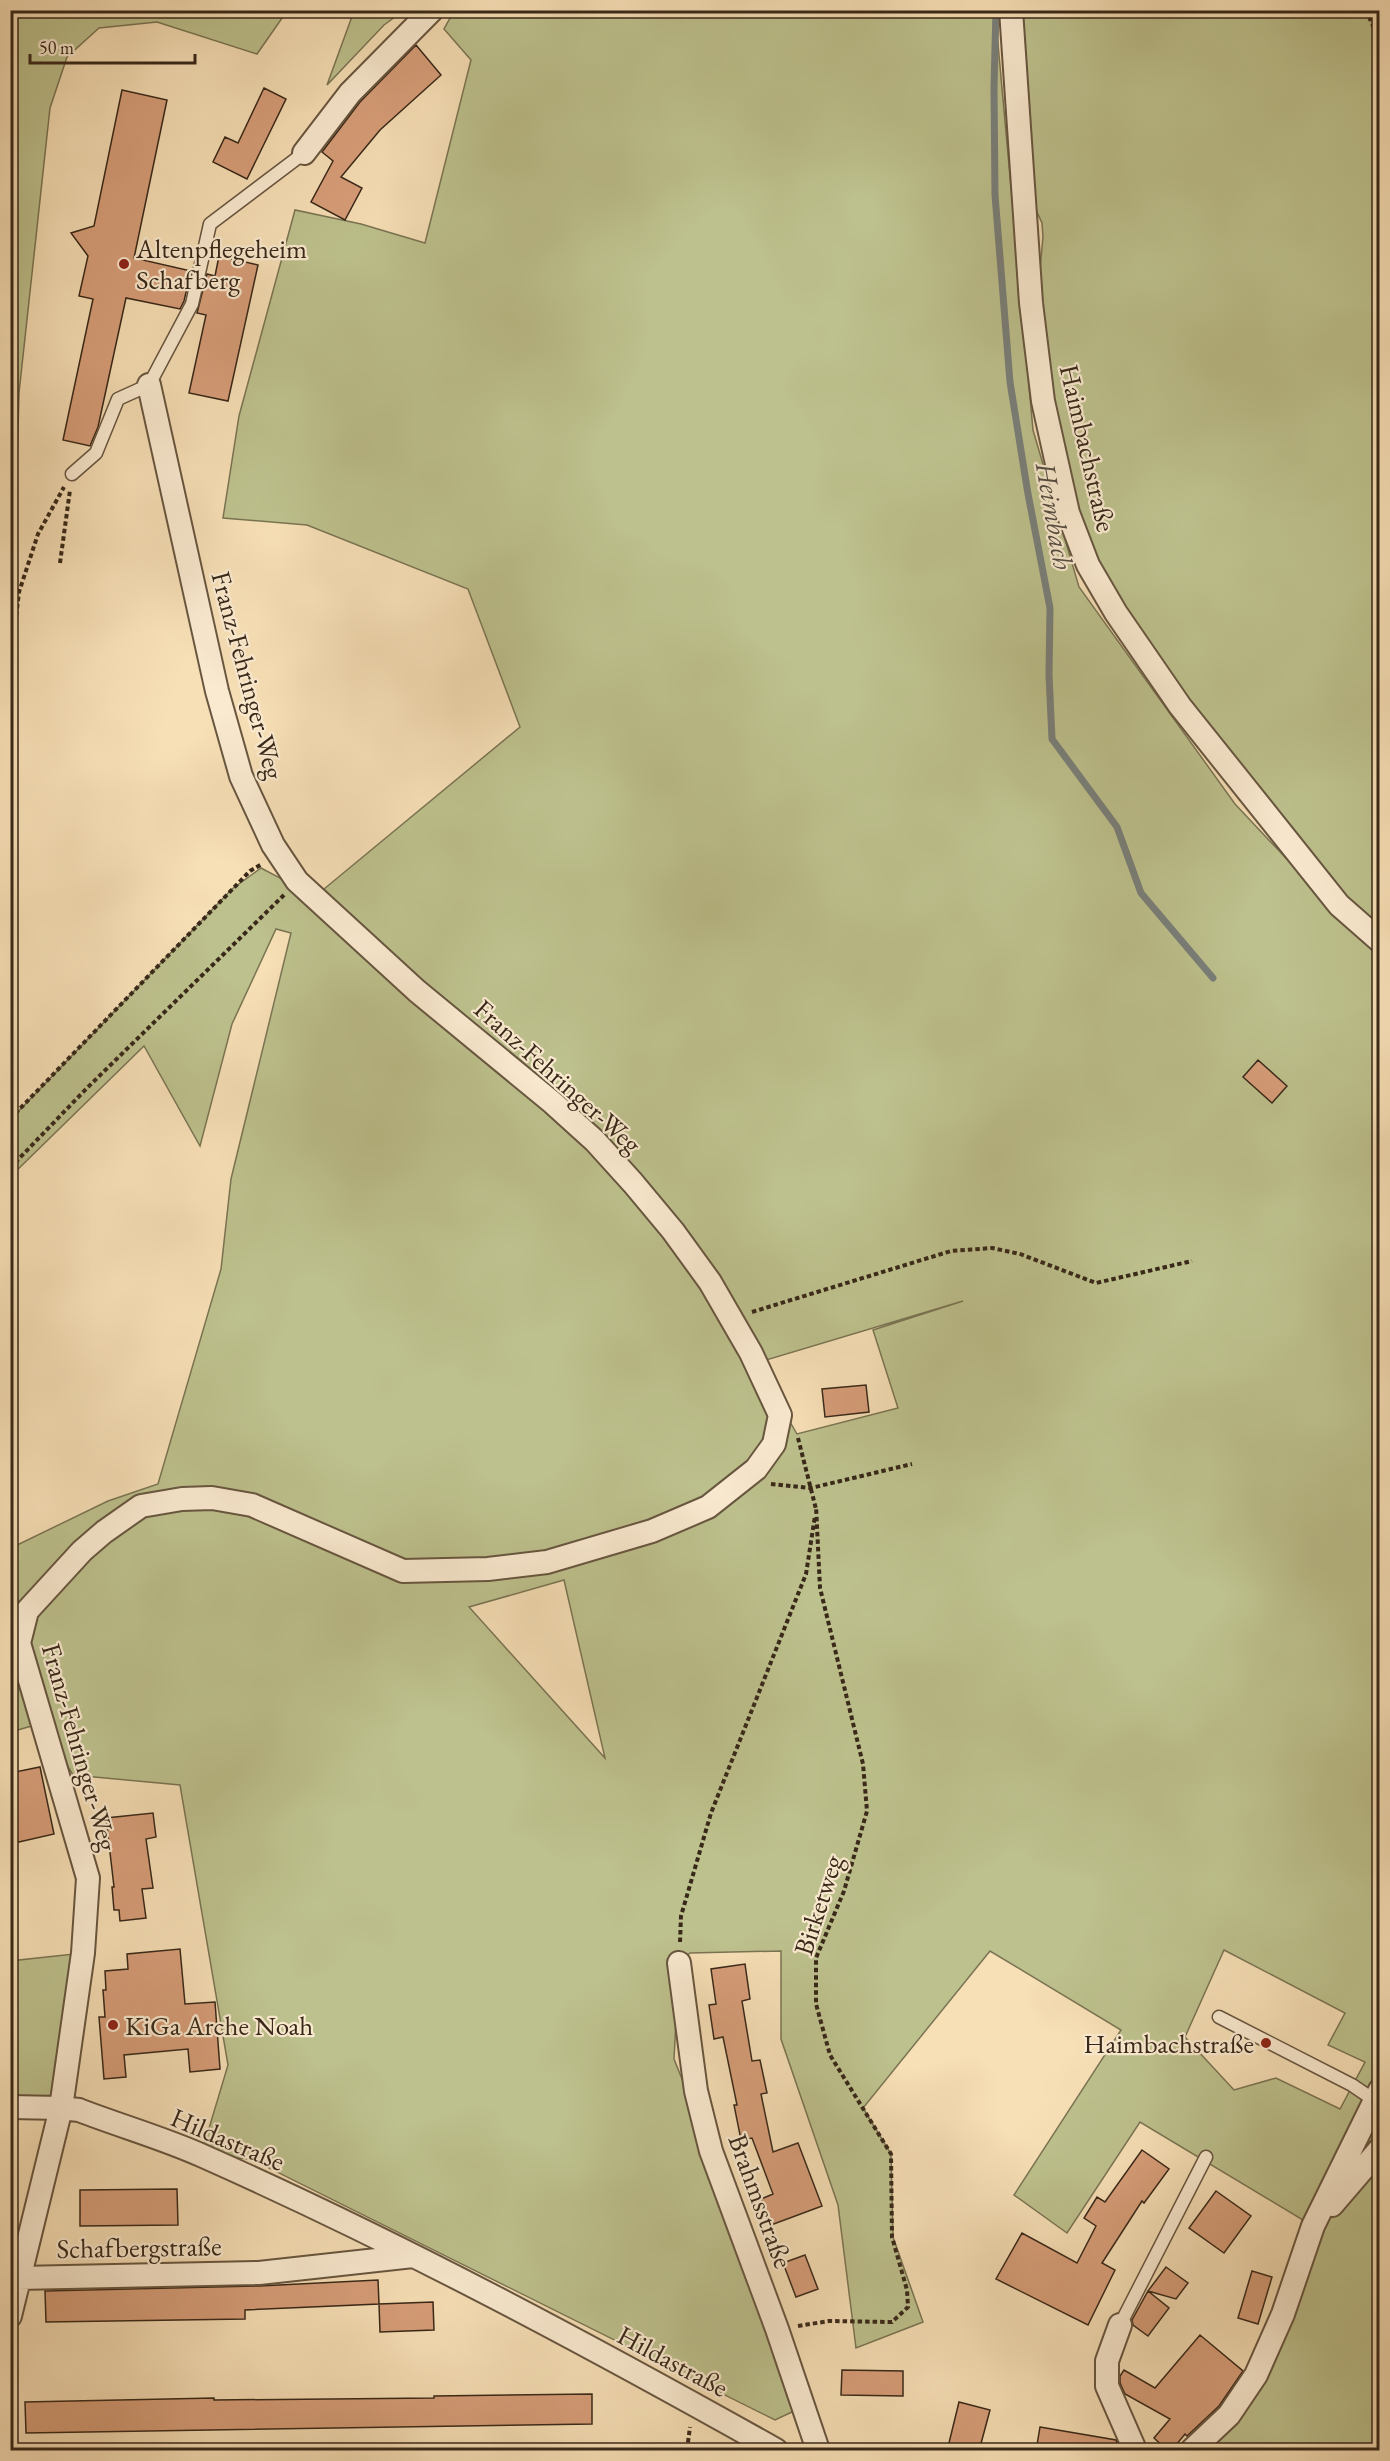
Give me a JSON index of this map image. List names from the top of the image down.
{
  "streets": {
    "street": [
      "Haimbachstraße",
      "Franz-Fehringer-Weg",
      "Hildastraße",
      "Brahmsstraße",
      "Schafbergstraße"
    ],
    "path": ["Birketweg"]
  },
  "crossings": [
    ["Franz-Fehringer-Weg", "Hildastraße"],
    ["Franz-Fehringer-Weg", "Schafbergstraße"],
    ["Birketweg", "Brahmsstraße"],
    ["Hildastraße", "Schafbergstraße"]
  ],
  "water": ["Heimbach"],
  "places": ["Altenpflegeheim Schafberg", "KiGa Arche Noah", "Haimbachstraße"],
  "scale_bar": "50 m"
}
